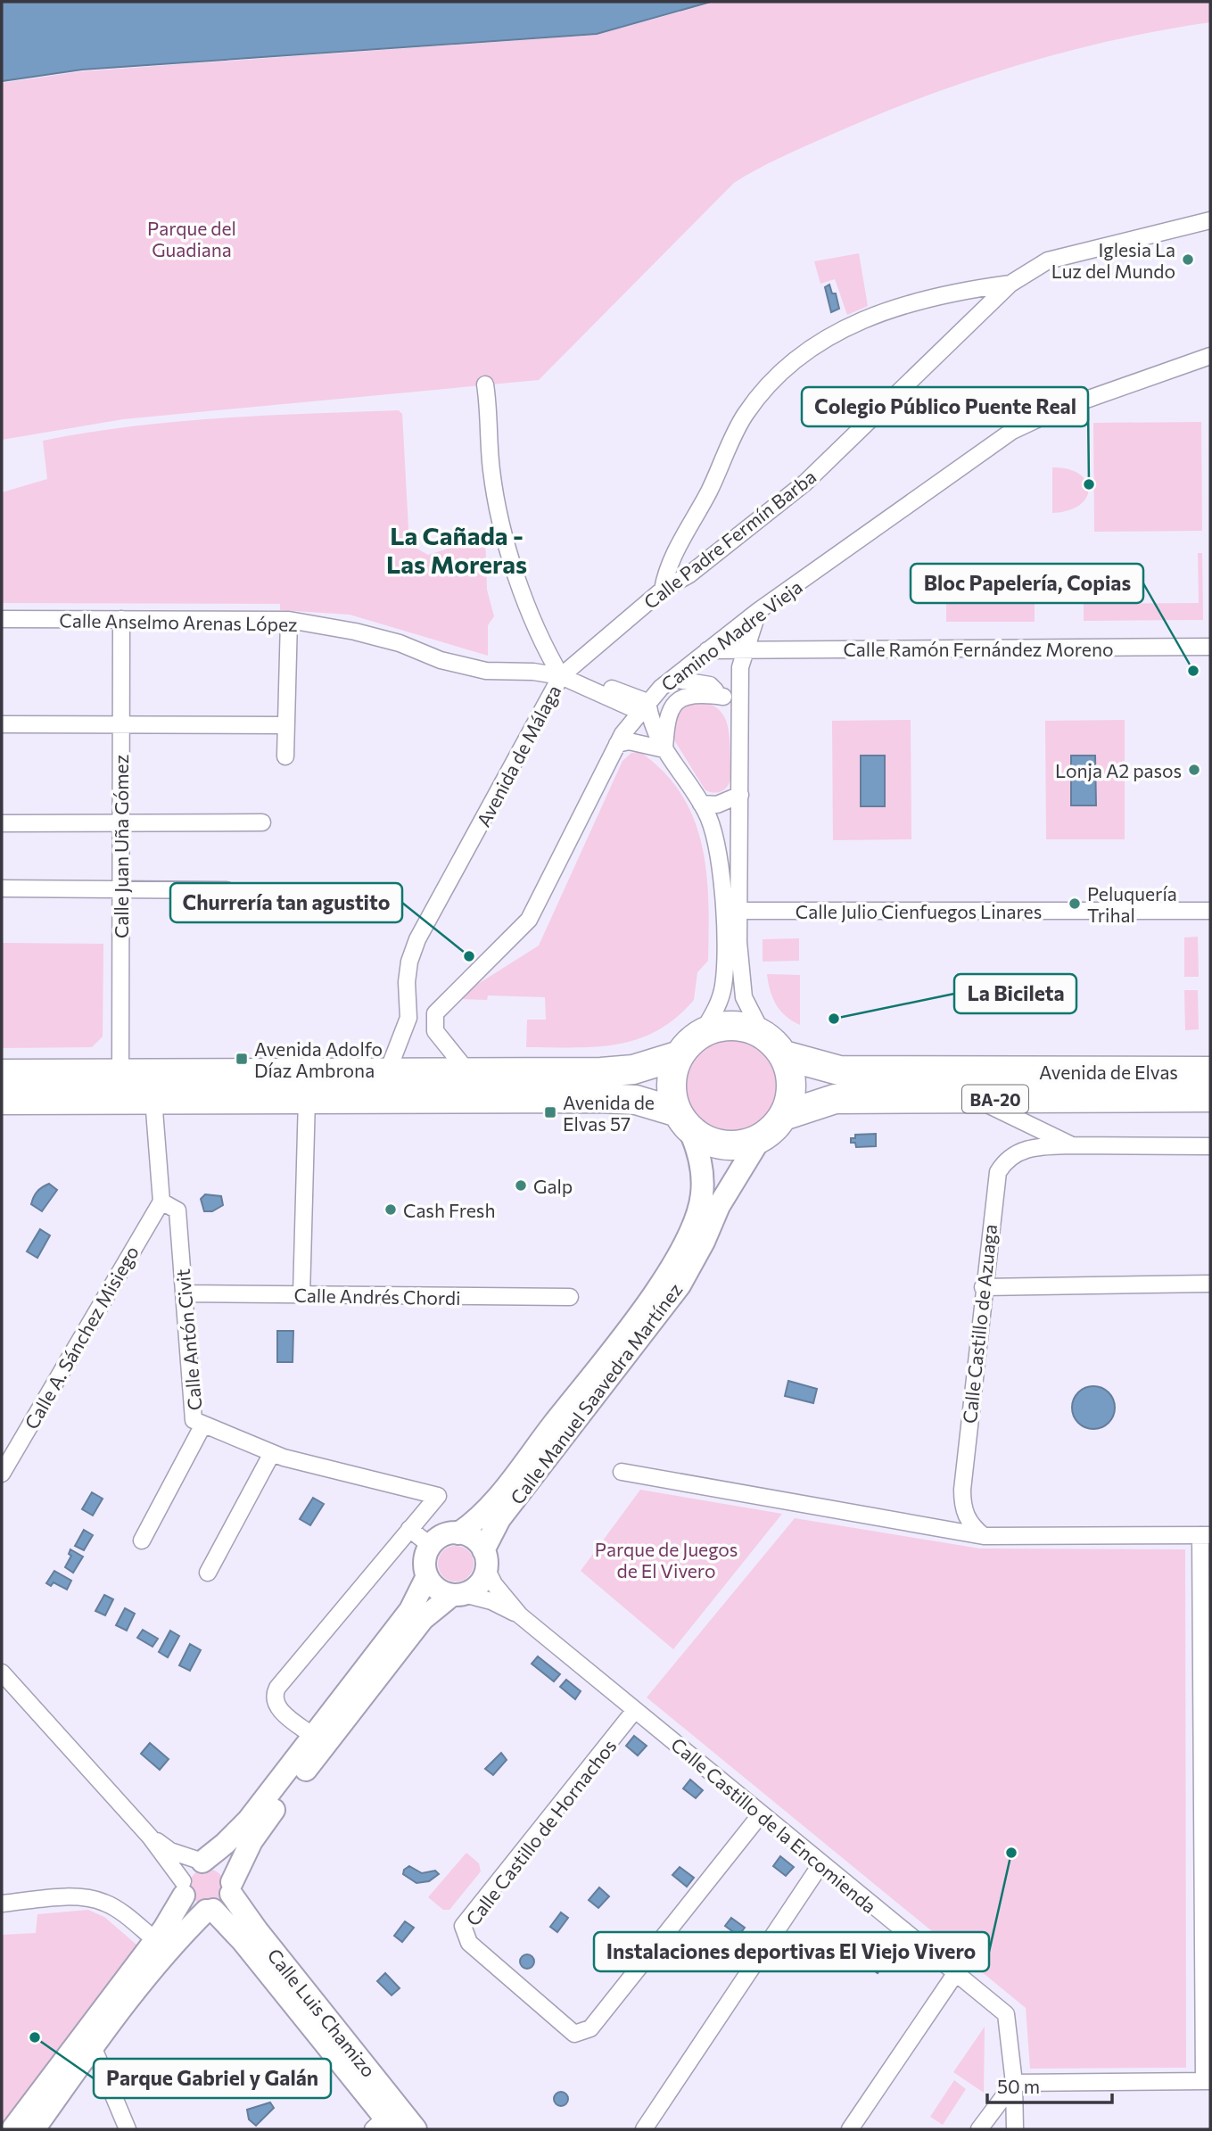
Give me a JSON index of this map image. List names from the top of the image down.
{
  "streets": {
    "highway": ["Avenida de Elvas", "BA-20"],
    "main road": ["Calle Manuel Saavedra Martínez", "Calle Luis Chamizo"],
    "street": [
      "Calle Padre Fermín Barba",
      "Calle Anselmo Arenas López",
      "Camino Madre Vieja",
      "Calle Ramón Fernández Moreno",
      "Avenida de Málaga",
      "Calle Juan Uña Gómez",
      "Calle Julio Cienfuegos Linares",
      "Calle Andrés Chordi",
      "Calle Castillo de Azuaga",
      "Calle A. Sánchez Misiego",
      "Calle Antón Civit",
      "Calle Castillo de la Encomienda",
      "Calle Castillo de Hornachos"
    ]
  },
  "crossings": [
    ["Calle Padre Fermín Barba", "Calle Anselmo Arenas López"],
    ["Calle Padre Fermín Barba", "Avenida de Málaga"],
    ["Calle Anselmo Arenas López", "Camino Madre Vieja"],
    ["Calle Anselmo Arenas López", "Avenida de Málaga"],
    ["Calle Anselmo Arenas López", "Calle Juan Uña Gómez"],
    ["Camino Madre Vieja", "Calle Ramón Fernández Moreno"],
    ["Avenida de Elvas", "BA-20"],
    ["Avenida de Elvas", "Calle Castillo de Azuaga"],
    ["Avenida de Elvas", "Calle Manuel Saavedra Martínez"],
    ["BA-20", "Calle Manuel Saavedra Martínez"],
    ["Calle Andrés Chordi", "Calle Antón Civit"],
    ["Calle A. Sánchez Misiego", "Calle Antón Civit"],
    ["Calle Manuel Saavedra Martínez", "Calle Castillo de la Encomienda"],
    ["Calle Castillo de la Encomienda", "Calle Castillo de Hornachos"]
  ],
  "districts": ["La Cañada - Las Moreras"],
  "parks": ["Parque del Guadiana", "Parque de Juegos de El Vivero"],
  "places": {
    "other": [
      "Iglesia La Luz del Mundo",
      "Colegio Público Puente Real",
      "Bloc Papelería, Copias",
      "Lonja A2 pasos",
      "Peluquería Trihal",
      "Churrería tan agustito",
      "La Bicileta",
      "Galp",
      "Cash Fresh",
      "Instalaciones deportivas El Viejo Vivero",
      "Parque Gabriel y Galán"
    ],
    "transit": ["Avenida Adolfo Díaz Ambrona", "Avenida de Elvas 57"]
  },
  "scale_bar": "50 m"
}
